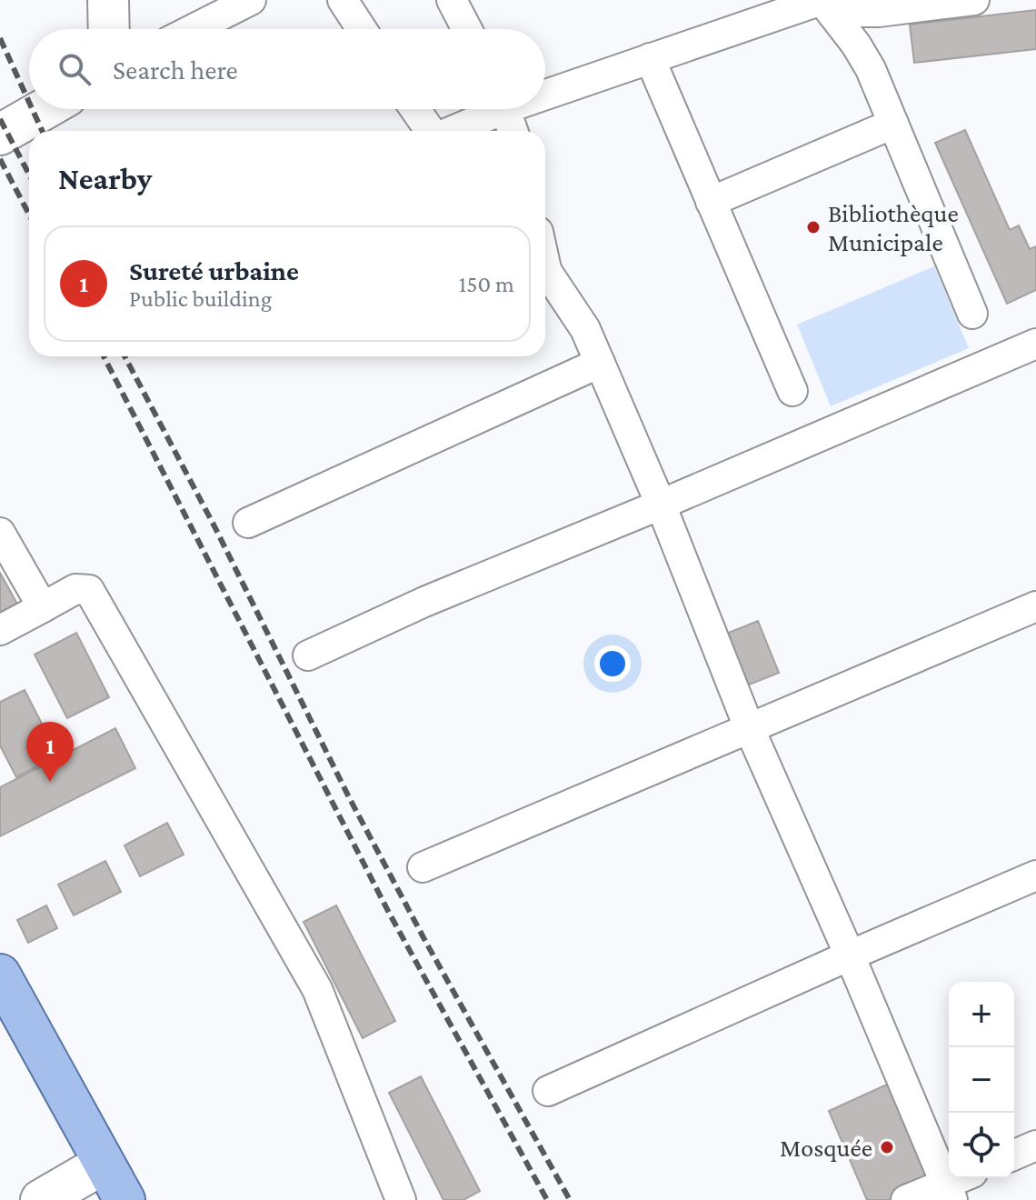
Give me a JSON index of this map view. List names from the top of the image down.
{
  "places": ["Bibliothèque Municipale", "Mosquée"],
  "page": {
    "search": "Search here",
    "heading": "Nearby",
    "list": [
      {
        "mark": "1",
        "name": "Sureté urbaine",
        "note": "Public building",
        "value": "150 m"
      }
    ],
    "pins": "1",
    "map_buttons": ["+", "−"]
  }
}
